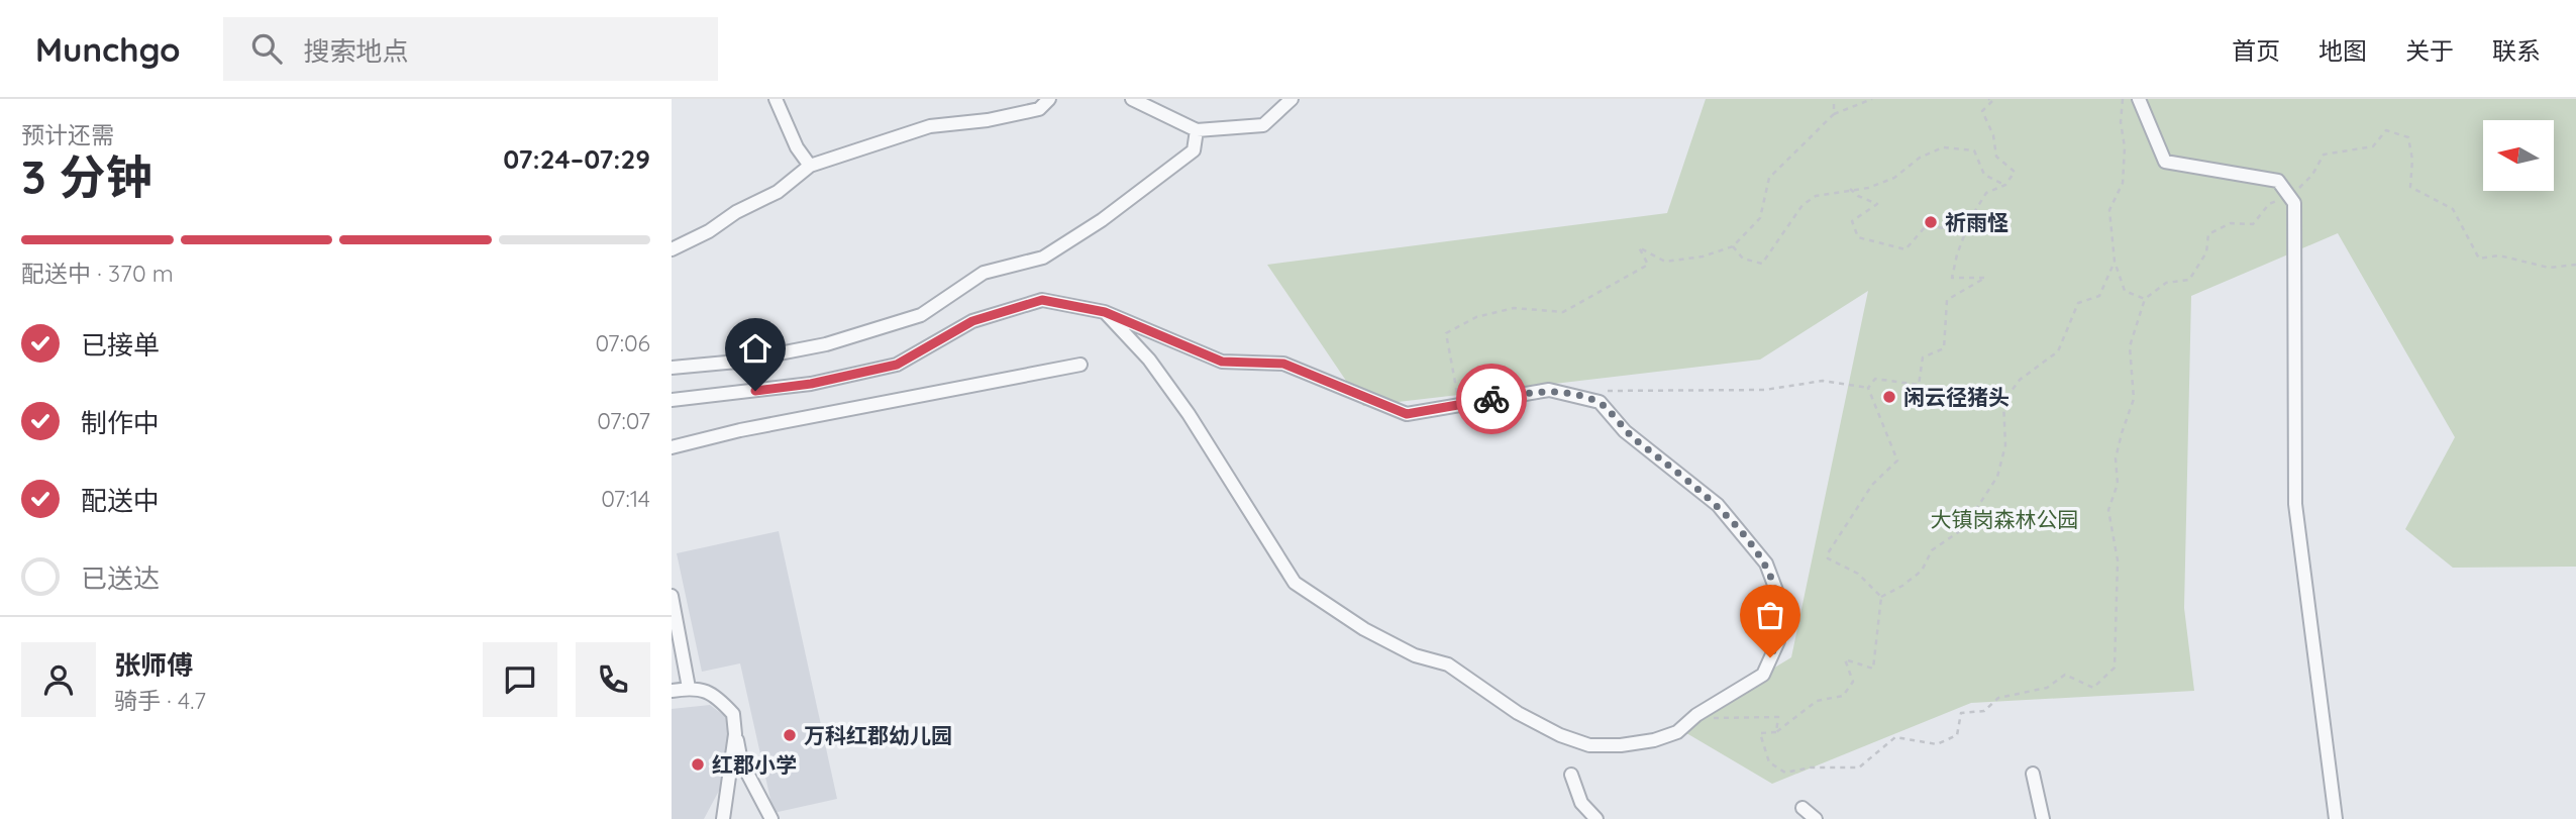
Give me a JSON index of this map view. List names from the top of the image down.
{
  "parks": ["大镇岗森林公园"],
  "places": [
    "祈雨怪",
    "闲云径猪头",
    "万科红郡幼儿园",
    "红郡小学"
  ],
  "north": "left",
  "page": {
    "header": "Munchgo",
    "search": "搜索地点",
    "nav": [
      "首页",
      "地图",
      "关于",
      "联系"
    ],
    "heading": ["3 分钟", "预计还需", "07:24–07:29"],
    "panel": ["张师傅", "骑手 · 4.7"],
    "bar": "配送中 · 370 m",
    "list": [
      ["已接单", "07:06"],
      ["制作中", "07:07"],
      ["配送中", "07:14"],
      "已送达"
    ]
  }
}
